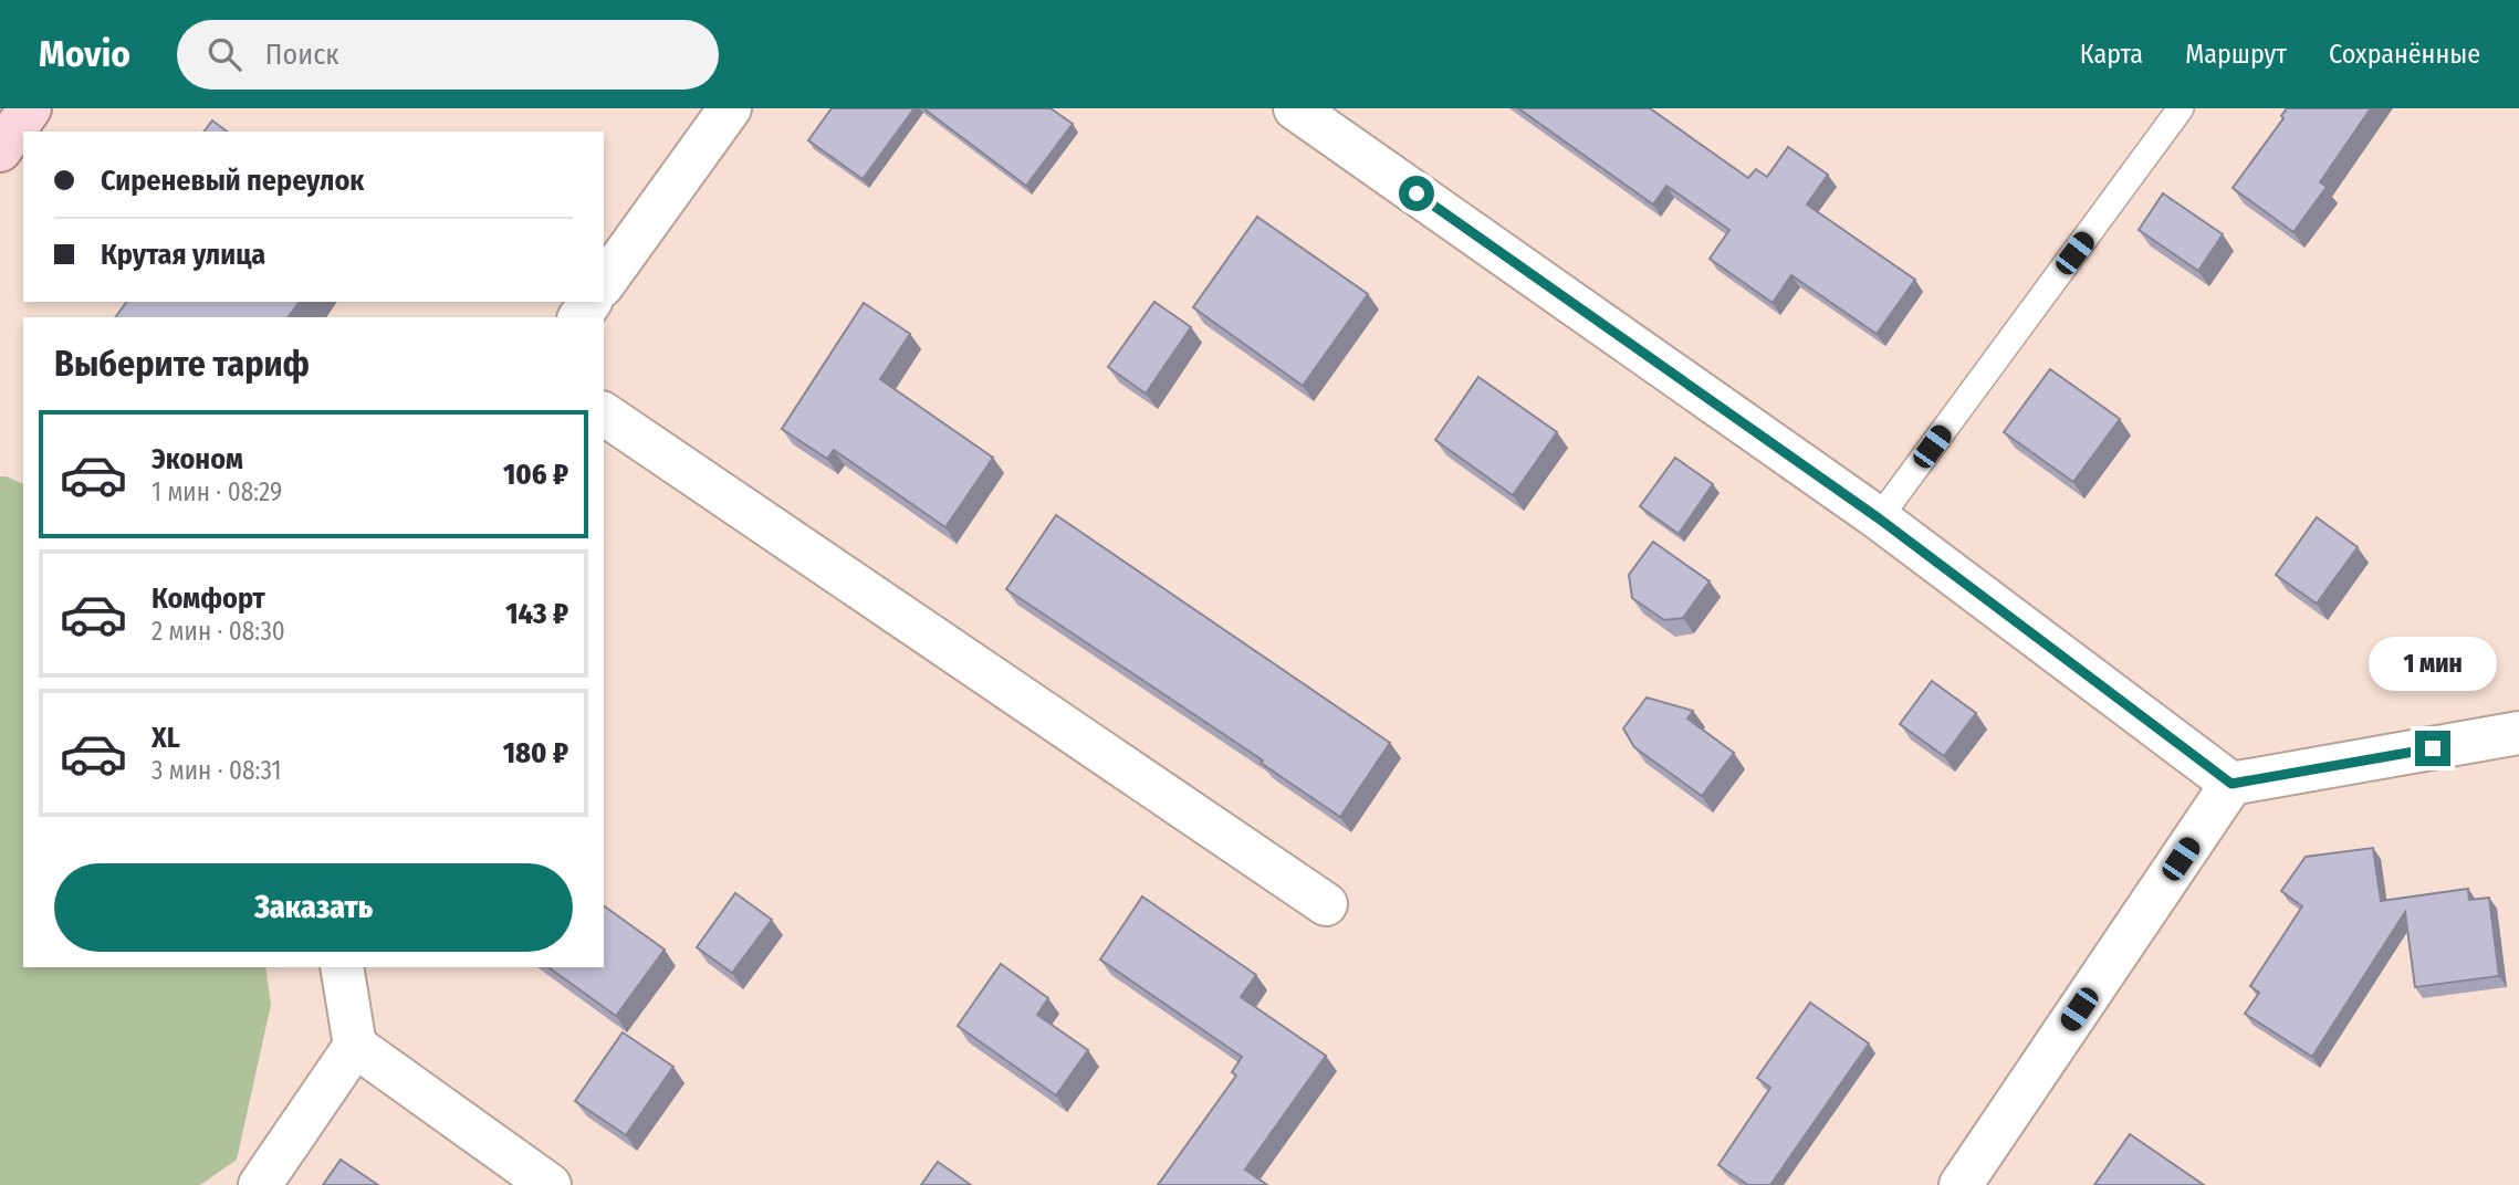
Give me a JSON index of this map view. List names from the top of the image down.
{
  "page": {
    "header": "Movio",
    "search": "Поиск",
    "nav": ["Карта", "Маршрут", "Сохранённые"],
    "banner": ["Сиреневый переулок", "Крутая улица"],
    "heading": "Выберите тариф",
    "list": [
      {
        "name": "Эконом",
        "note": "1 мин · 08:29",
        "value": "106 ₽"
      },
      {
        "name": "Комфорт",
        "note": "2 мин · 08:30",
        "value": "143 ₽"
      },
      {
        "name": "XL",
        "note": "3 мин · 08:31",
        "value": "180 ₽"
      }
    ],
    "bubble": "1 мин",
    "buttons": "Заказать"
  }
}
